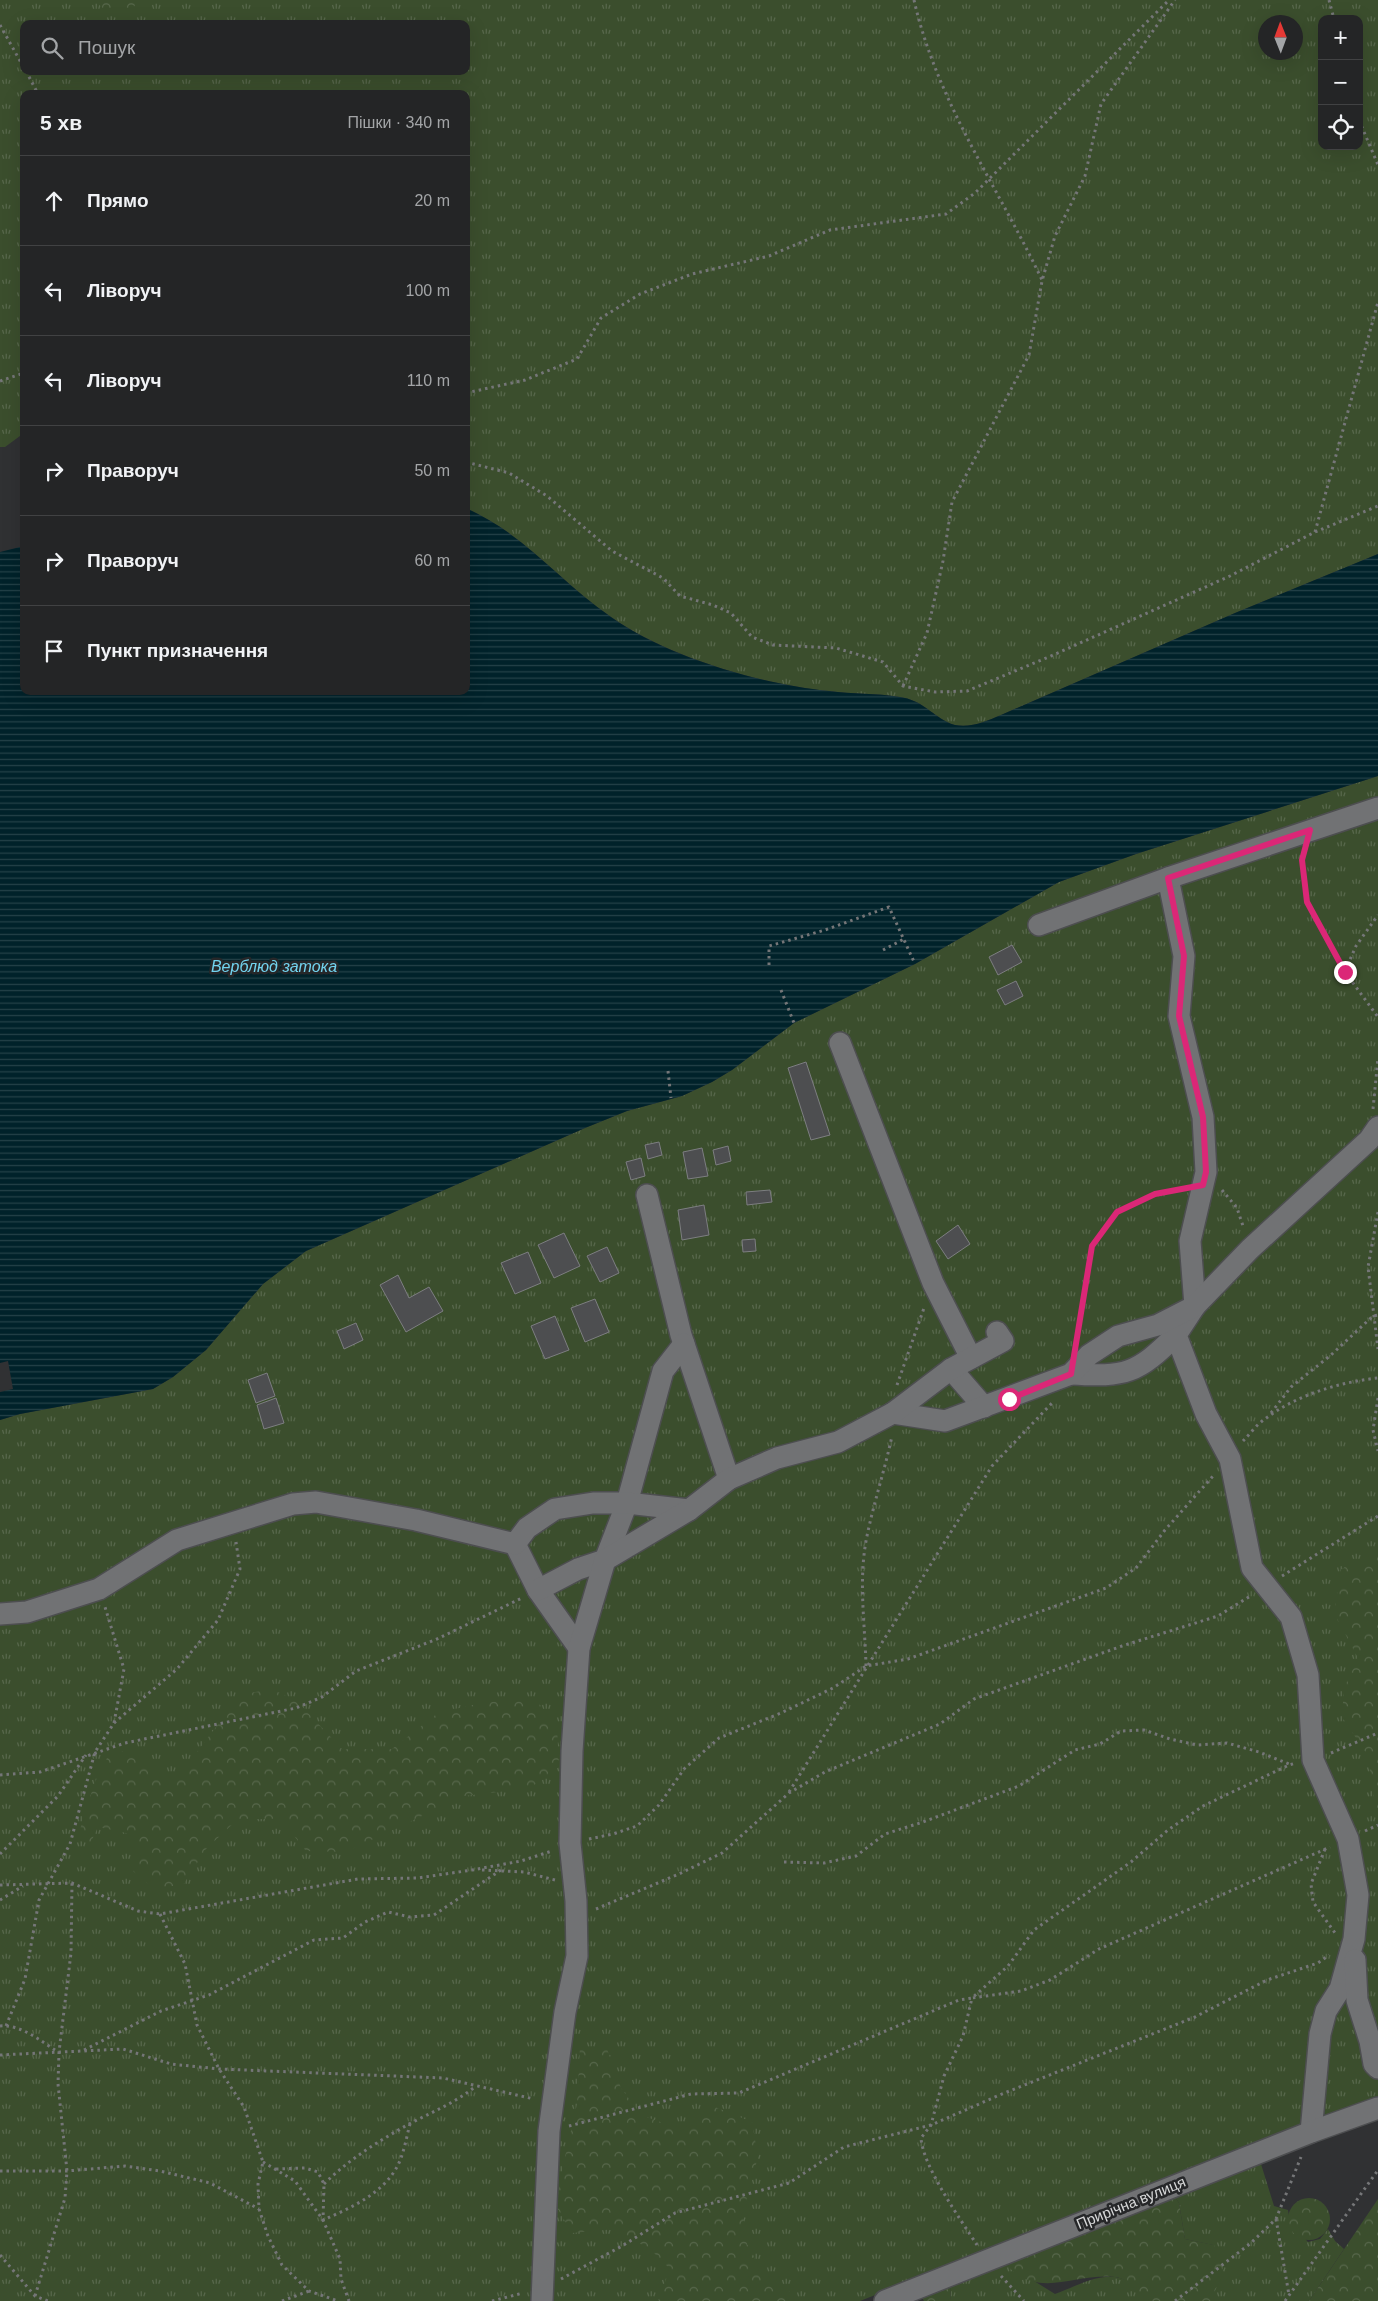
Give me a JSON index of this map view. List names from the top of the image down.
{
  "streets": {
    "lane": ["Прирічна вулиця"]
  },
  "water": ["Верблюд затока"],
  "north": "top",
  "page": {
    "map_buttons": ["+", "−"],
    "search": "Пошук",
    "heading": ["5 хв", "Пішки · 340 m"],
    "list": [
      ["Прямо", "20 m"],
      ["Ліворуч", "100 m"],
      ["Ліворуч", "110 m"],
      ["Праворуч", "50 m"],
      ["Праворуч", "60 m"],
      "Пункт призначення"
    ]
  }
}
